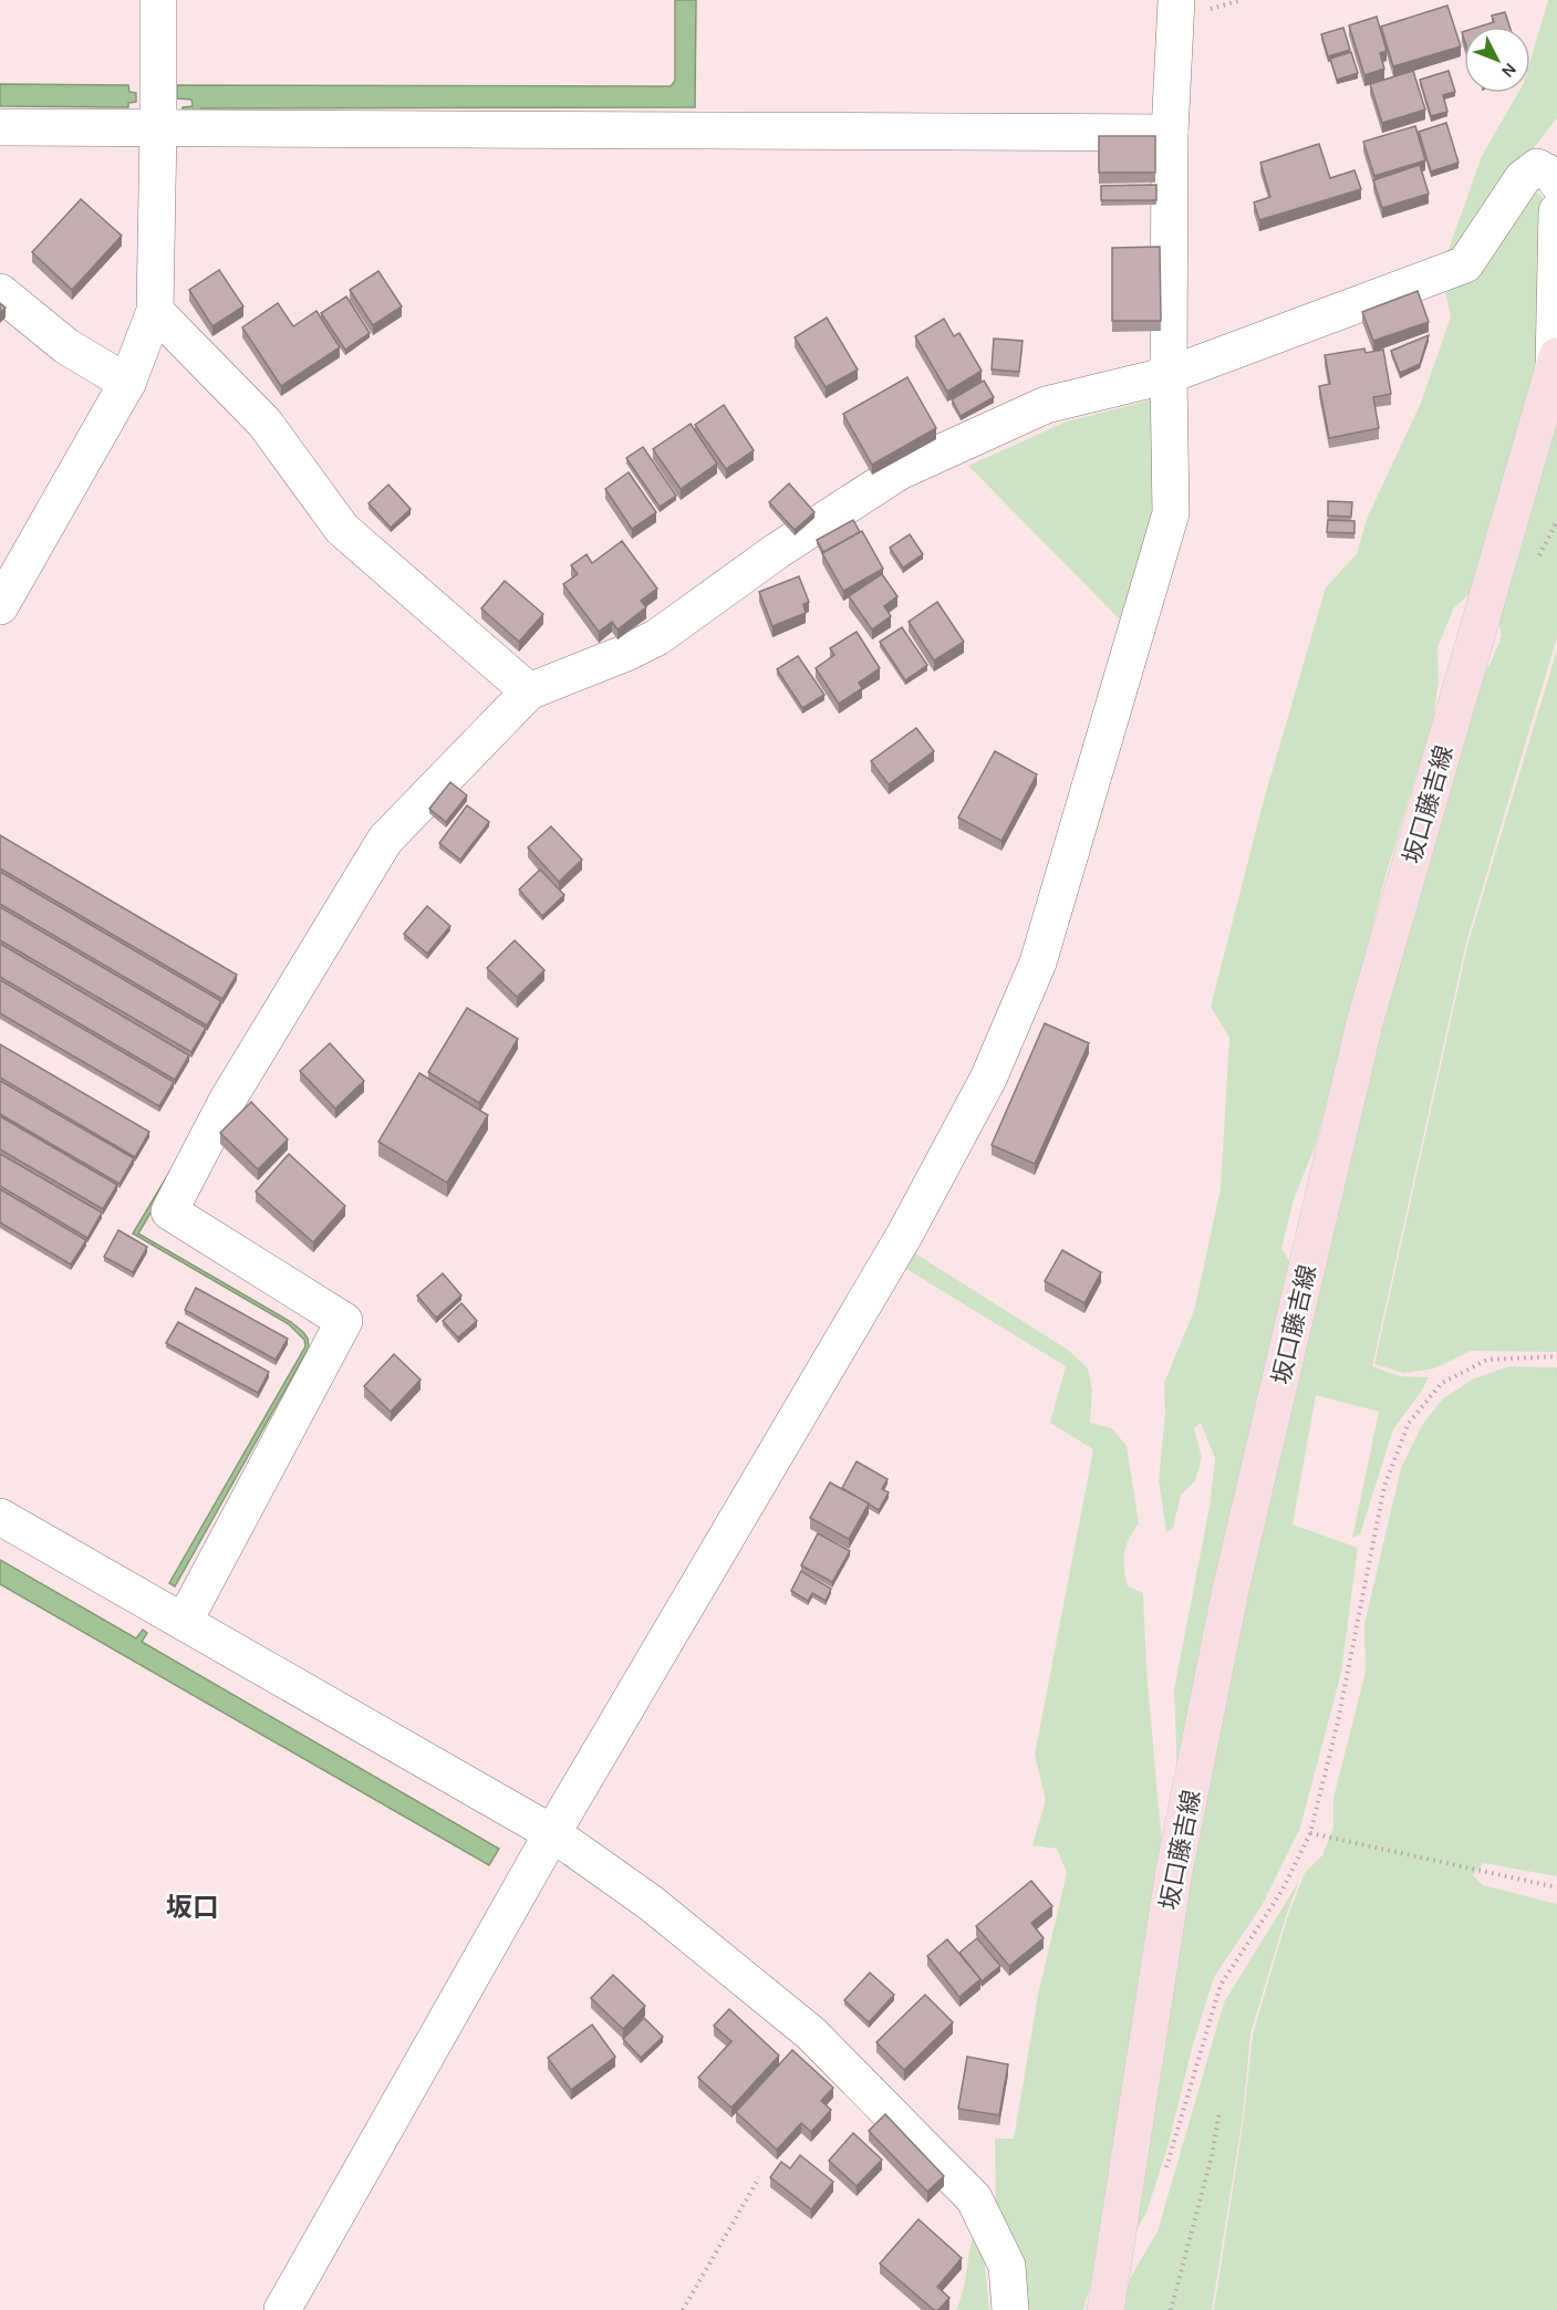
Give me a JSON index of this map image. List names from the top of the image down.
{
  "streets": {
    "main road": ["坂口藤吉線"]
  },
  "districts": ["坂口"],
  "north": "bottom right"
}
